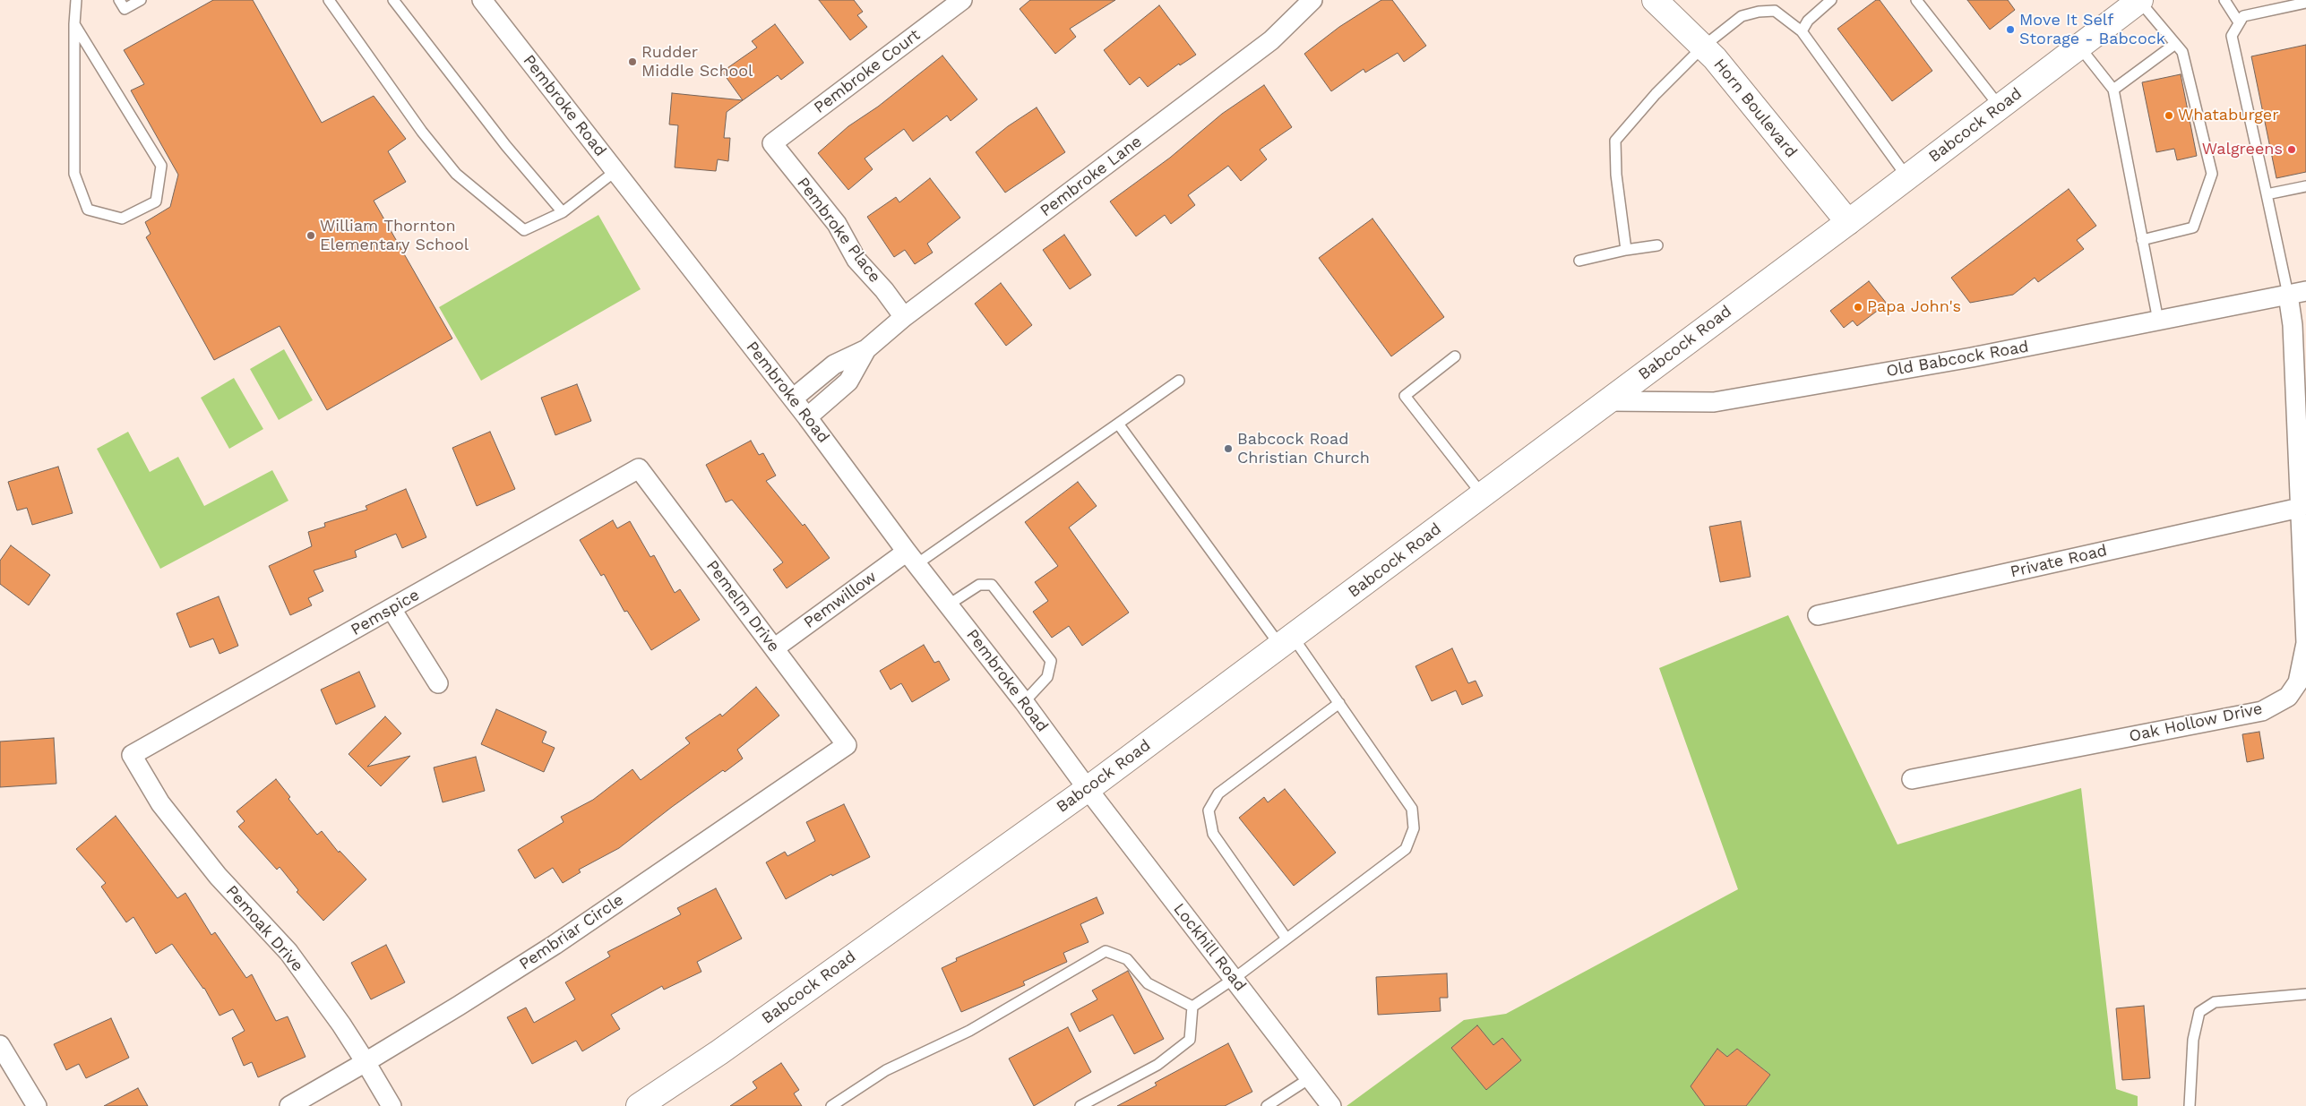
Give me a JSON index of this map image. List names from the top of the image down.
{
  "streets": {
    "main road": ["Horn Boulevard", "Babcock Road"],
    "street": [
      "Pembroke Court",
      "Pembroke Road",
      "Pembroke Lane",
      "Pembroke Place",
      "Old Babcock Road",
      "Private Road",
      "Pemwillow",
      "Pemelm Drive",
      "Pemspice",
      "Oak Hollow Drive",
      "Pemoak Drive",
      "Pembriar Circle",
      "Lockhill Road"
    ]
  },
  "crossings": [
    ["Pembroke Court", "Pembroke Place"],
    ["Pembroke Road", "Babcock Road"],
    ["Pembroke Road", "Pembroke Lane"],
    ["Pembroke Road", "Pemwillow"],
    ["Pembroke Road", "Lockhill Road"],
    ["Horn Boulevard", "Babcock Road"],
    ["Babcock Road", "Old Babcock Road"],
    ["Babcock Road", "Lockhill Road"],
    ["Pembroke Lane", "Pembroke Place"],
    ["Old Babcock Road", "Oak Hollow Drive"],
    ["Private Road", "Oak Hollow Drive"],
    ["Pemwillow", "Pemelm Drive"],
    ["Pemelm Drive", "Pemspice"],
    ["Pemelm Drive", "Pembriar Circle"],
    ["Pemspice", "Pemoak Drive"],
    ["Pemoak Drive", "Pembriar Circle"]
  ],
  "places": [
    "Move It Self Storage - Babcock",
    "Rudder Middle School",
    "Whataburger",
    "Walgreens",
    "William Thornton Elementary School",
    "Papa John's",
    "Babcock Road Christian Church"
  ]
}
